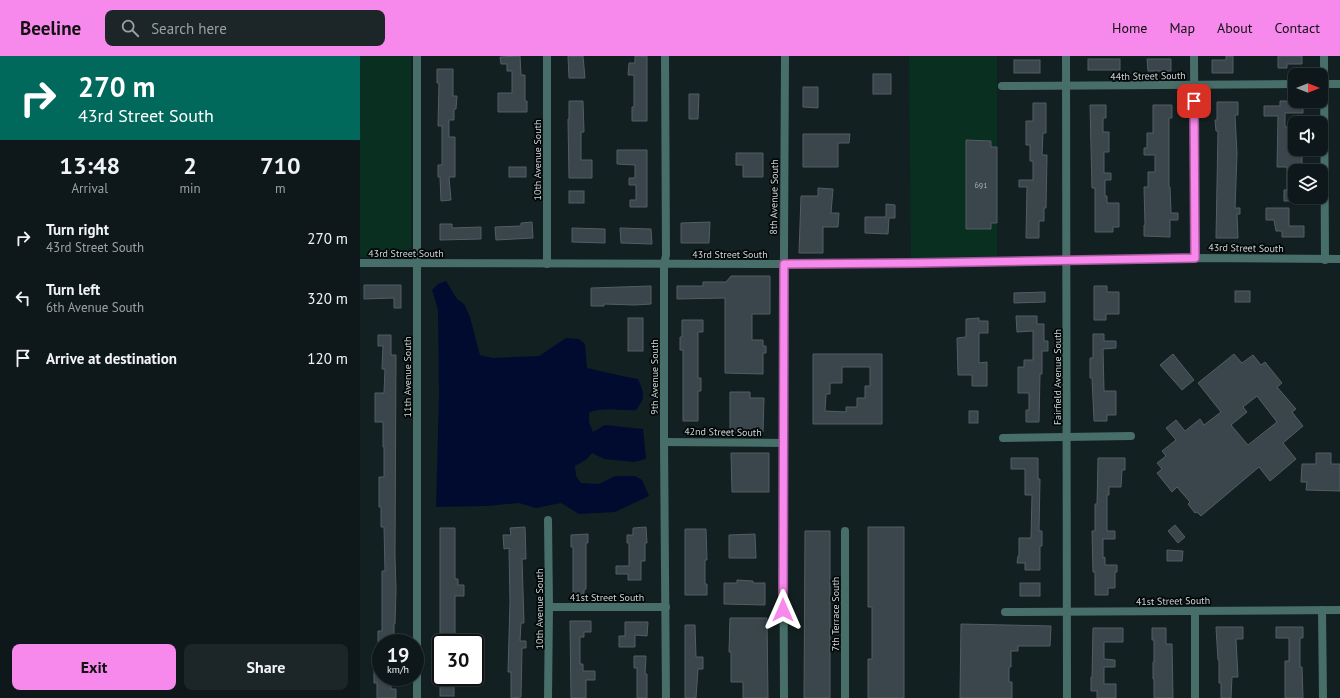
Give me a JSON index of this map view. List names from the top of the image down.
{
  "streets": {
    "street": [
      "44th Street South",
      "10th Avenue South",
      "8th Avenue South",
      "43rd Street South",
      "11th Avenue South",
      "9th Avenue South",
      "Fairfield Avenue South",
      "42nd Street South",
      "41st Street South",
      "7th Terrace South"
    ]
  },
  "crossings": [
    ["44th Street South", "Fairfield Avenue South"],
    ["10th Avenue South", "43rd Street South"],
    ["10th Avenue South", "41st Street South"],
    ["8th Avenue South", "43rd Street South"],
    ["8th Avenue South", "42nd Street South"],
    ["43rd Street South", "11th Avenue South"],
    ["43rd Street South", "9th Avenue South"],
    ["43rd Street South", "Fairfield Avenue South"],
    ["9th Avenue South", "42nd Street South"],
    ["9th Avenue South", "41st Street South"],
    ["Fairfield Avenue South", "41st Street South"]
  ],
  "house_numbers": ["691"],
  "north": "right",
  "page": {
    "header": "Beeline",
    "search": "Search here",
    "nav": [
      "Home",
      "Map",
      "About",
      "Contact"
    ],
    "turn": ["270 m", "43rd Street South"],
    "eta": [
      "13:48",
      "Arrival",
      "2",
      "min",
      "710",
      "m"
    ],
    "list": [
      {
        "name": "Turn right",
        "note": "43rd Street South",
        "value": "270 m"
      },
      {
        "name": "Turn left",
        "note": "6th Avenue South",
        "value": "320 m"
      },
      {
        "name": "Arrive at destination",
        "value": "120 m"
      }
    ],
    "speed": "19 km/h",
    "limit": "30",
    "buttons": ["Exit", "Share"]
  }
}
